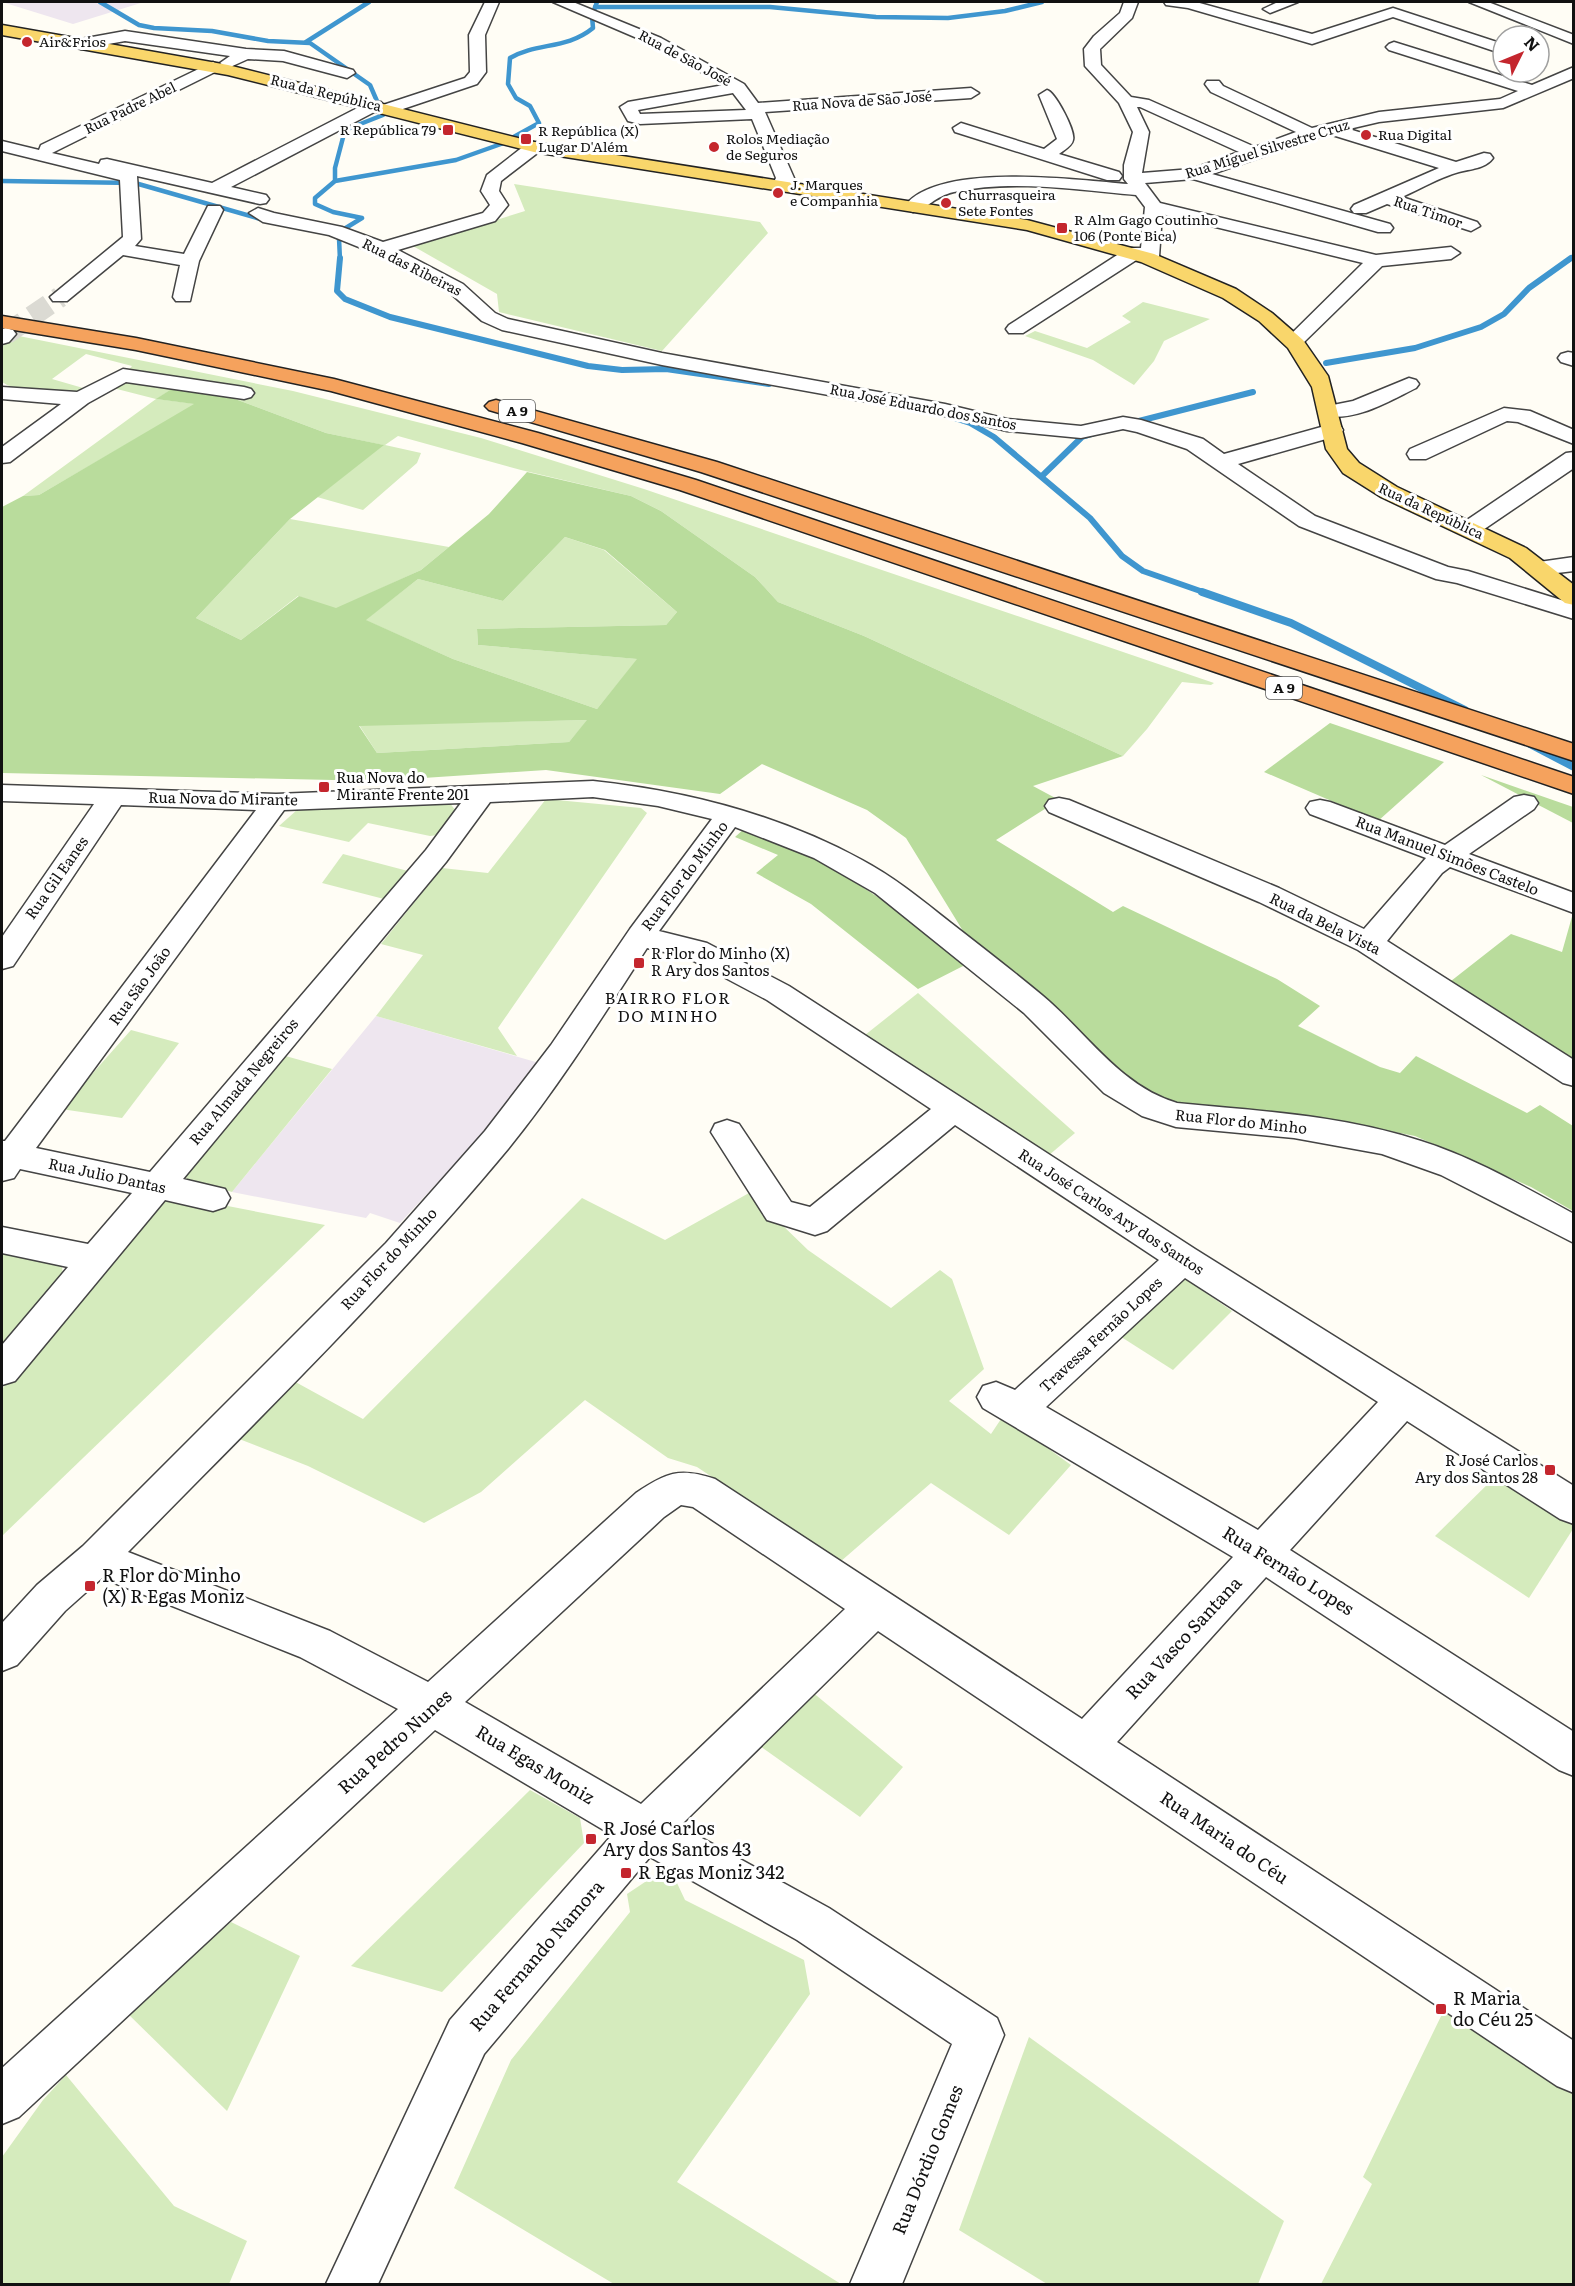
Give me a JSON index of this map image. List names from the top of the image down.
{
  "streets": {
    "highway": ["A 9"],
    "main road": ["Rua da República"],
    "street": [
      "Rua de São José",
      "Rua Nova de São José",
      "Rua Padre Abel",
      "Rua Miguel Silvestre Cruz",
      "Rua Timor",
      "Rua das Ribeiras",
      "Rua José Eduardo dos Santos",
      "Rua Nova do Mirante",
      "Rua Manuel Simões Castelo",
      "Rua Flor do Minho",
      "Rua Gil Eanes",
      "Rua da Bela Vista",
      "Rua São João",
      "Rua Almada Negreiros",
      "Rua Julio Dantas",
      "Rua José Carlos Ary dos Santos",
      "Travessa Fernão Lopes",
      "Rua Fernão Lopes",
      "Rua Vasco Santana",
      "Rua Pedro Nunes",
      "Rua Egas Moniz",
      "Rua Maria do Céu",
      "Rua Fernando Namora",
      "Rua Dórdio Gomes"
    ]
  },
  "crossings": [
    ["Rua de São José", "Rua da República"],
    ["Rua de São José", "Rua Nova de São José"],
    ["Rua da República", "Rua Padre Abel"],
    ["Rua Padre Abel", "Rua das Ribeiras"],
    ["Rua das Ribeiras", "Rua José Eduardo dos Santos"],
    ["Rua Nova do Mirante", "Rua Flor do Minho"],
    ["Rua Nova do Mirante", "Rua Gil Eanes"],
    ["Rua Nova do Mirante", "Rua São João"],
    ["Rua Nova do Mirante", "Rua Almada Negreiros"],
    ["Rua Flor do Minho", "Rua José Carlos Ary dos Santos"],
    ["Rua Flor do Minho", "Rua Egas Moniz"],
    ["Rua São João", "Rua Julio Dantas"],
    ["Rua Almada Negreiros", "Rua Julio Dantas"],
    ["Rua José Carlos Ary dos Santos", "Travessa Fernão Lopes"],
    ["Rua José Carlos Ary dos Santos", "Rua Vasco Santana"],
    ["Travessa Fernão Lopes", "Rua Fernão Lopes"],
    ["Rua Fernão Lopes", "Rua Vasco Santana"],
    ["Rua Vasco Santana", "Rua Maria do Céu"],
    ["Rua Pedro Nunes", "Rua Egas Moniz"],
    ["Rua Pedro Nunes", "Rua Maria do Céu"],
    ["Rua Pedro Nunes", "Rua Fernando Namora"],
    ["Rua Egas Moniz", "Rua Fernando Namora"],
    ["Rua Egas Moniz", "Rua Dórdio Gomes"],
    ["Rua Maria do Céu", "Rua Fernando Namora"]
  ],
  "districts": ["BAIRRO FLOR DO MINHO"],
  "places": {
    "other": [
      "Air&Frios",
      "Rua Digital",
      "Rolos Mediação de Seguros",
      "J. Marques e Companhia",
      "Churrasqueira Sete Fontes"
    ],
    "transit": [
      "R República 79",
      "R República (X) Lugar D'Além",
      "R Alm Gago Coutinho 106 (Ponte Bica)",
      "Rua Nova do Mirante Frente 201",
      "R Flor do Minho (X) R Ary dos Santos",
      "R José Carlos Ary dos Santos 28",
      "R Flor do Minho (X) R Egas Moniz",
      "R José Carlos Ary dos Santos 43",
      "R Egas Moniz 342",
      "R Maria do Céu 25"
    ]
  },
  "north": "top right"
}
